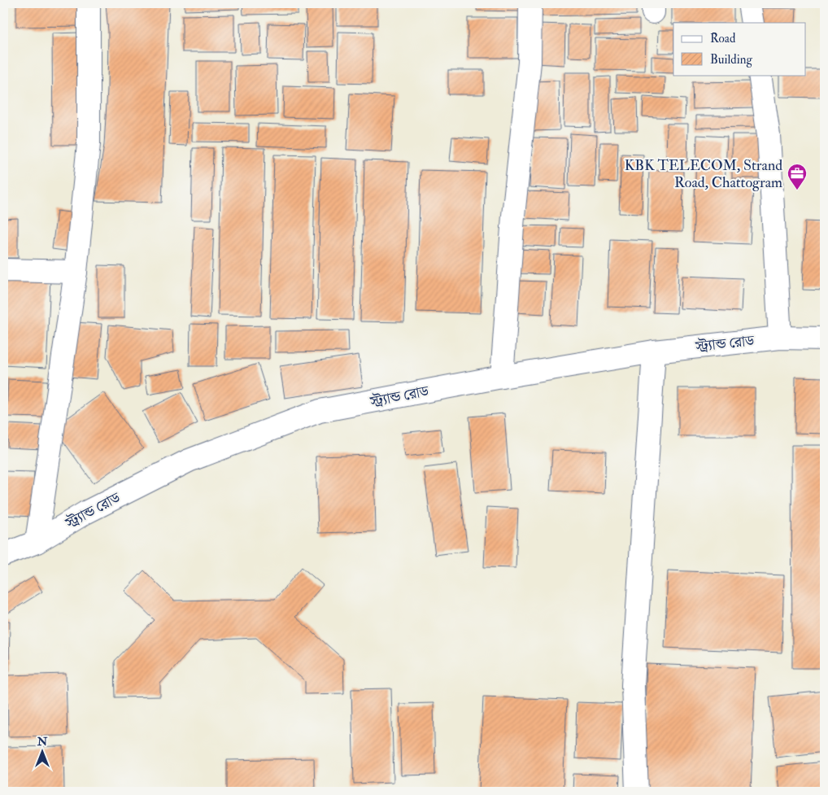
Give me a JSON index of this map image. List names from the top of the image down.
{
  "streets": {
    "street": ["স্ট্র্যান্ড রোড"]
  },
  "places": {
    "office": ["KBK TELECOM, Strand Road, Chattogram"]
  },
  "legend": ["Road", "Building"],
  "north": "top"
}
